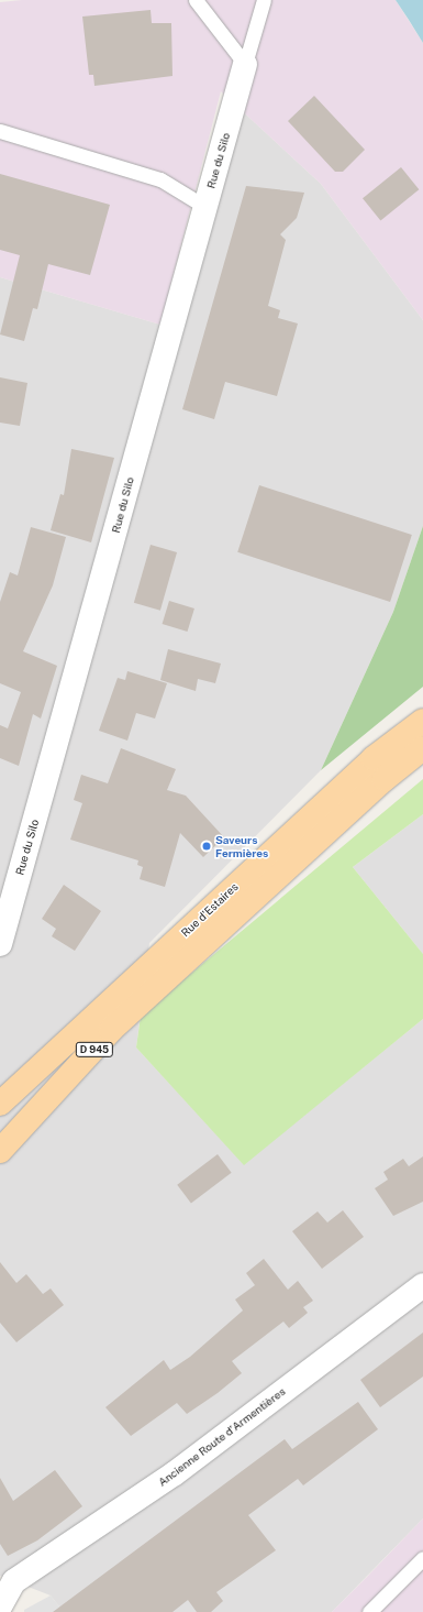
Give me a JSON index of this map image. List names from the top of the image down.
{
  "streets": {
    "main road": ["Rue d'Estaires", "D 945"],
    "street": ["Rue du Silo", "Ancienne Route d'Armentières"]
  },
  "places": ["Saveurs Fermières"]
}
